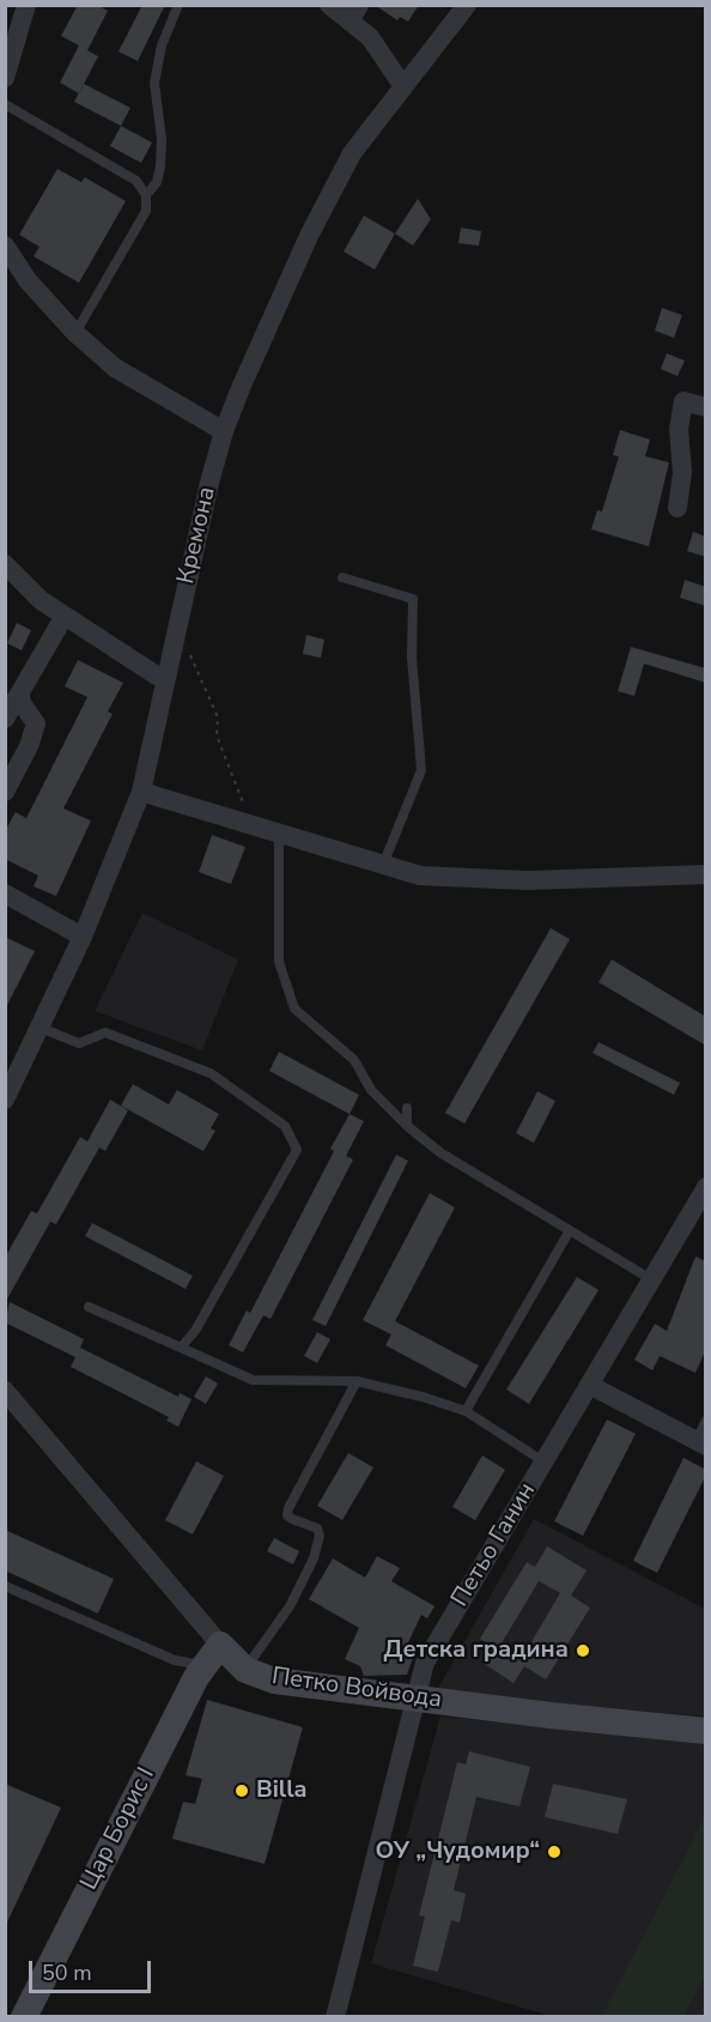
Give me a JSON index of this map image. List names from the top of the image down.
{
  "streets": {
    "street": [
      "Кремона",
      "Петьо Ганин",
      "Петко Войвода",
      "Цар Борис I"
    ]
  },
  "crossings": [
    ["Петьо Ганин", "Петко Войвода"],
    ["Петко Войвода", "Цар Борис I"]
  ],
  "places": ["Детска градина", "Billa", "ОУ „Чудомир“"],
  "scale_bar": "50 m"
}
